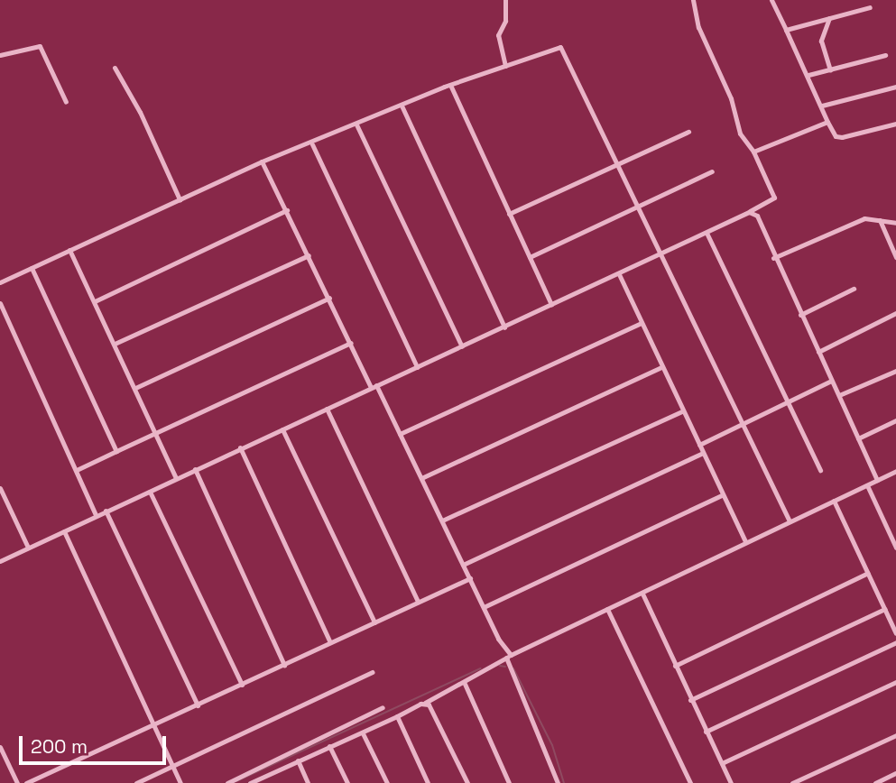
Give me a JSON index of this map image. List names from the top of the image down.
{
  "scale_bar": "200 m"
}
